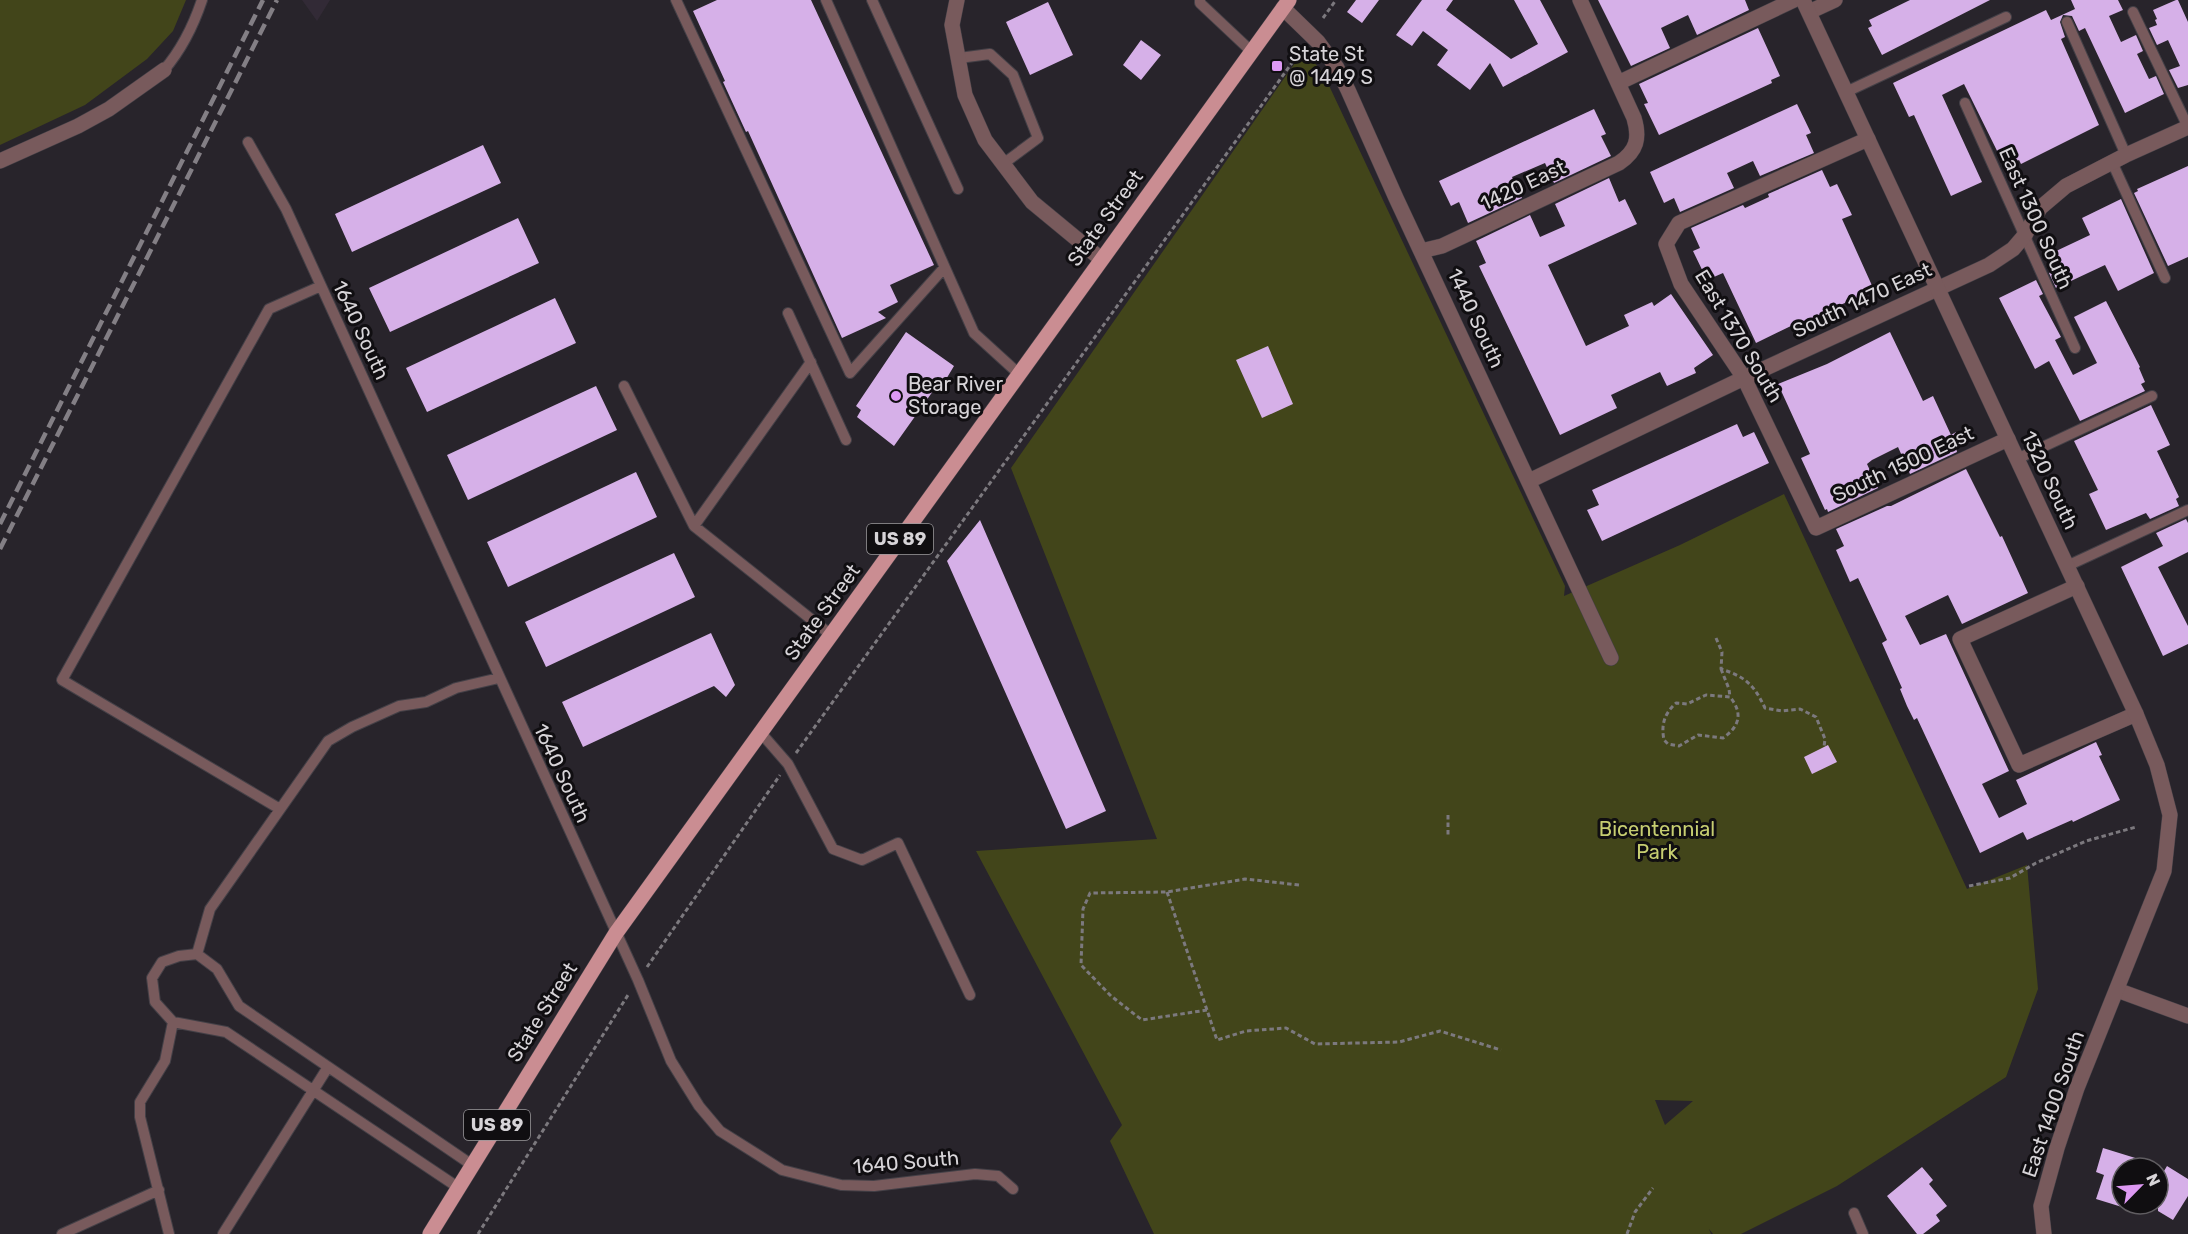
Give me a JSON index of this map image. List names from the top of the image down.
{
  "streets": {
    "main road": ["State Street", "US 89"],
    "street": [
      "1420 East",
      "South 1470 East",
      "1440 South",
      "East 1370 South",
      "South 1500 East",
      "1320 South",
      "East 1400 South"
    ],
    "lane": ["East 1300 South", "1640 South"]
  },
  "crossings": [
    ["1420 East", "1440 South"],
    ["State Street", "1440 South"],
    ["State Street", "1640 South"],
    ["East 1300 South", "South 1470 East"],
    ["South 1470 East", "1440 South"],
    ["South 1470 East", "East 1370 South"],
    ["South 1470 East", "1320 South"],
    ["East 1370 South", "South 1500 East"],
    ["East 1370 South", "1320 South"],
    ["South 1500 East", "1320 South"],
    ["1320 South", "East 1400 South"]
  ],
  "parks": ["Bicentennial Park"],
  "places": {
    "transit": ["State St @ 1449 S"],
    "other": ["Bear River Storage"]
  },
  "north": "top right"
}
